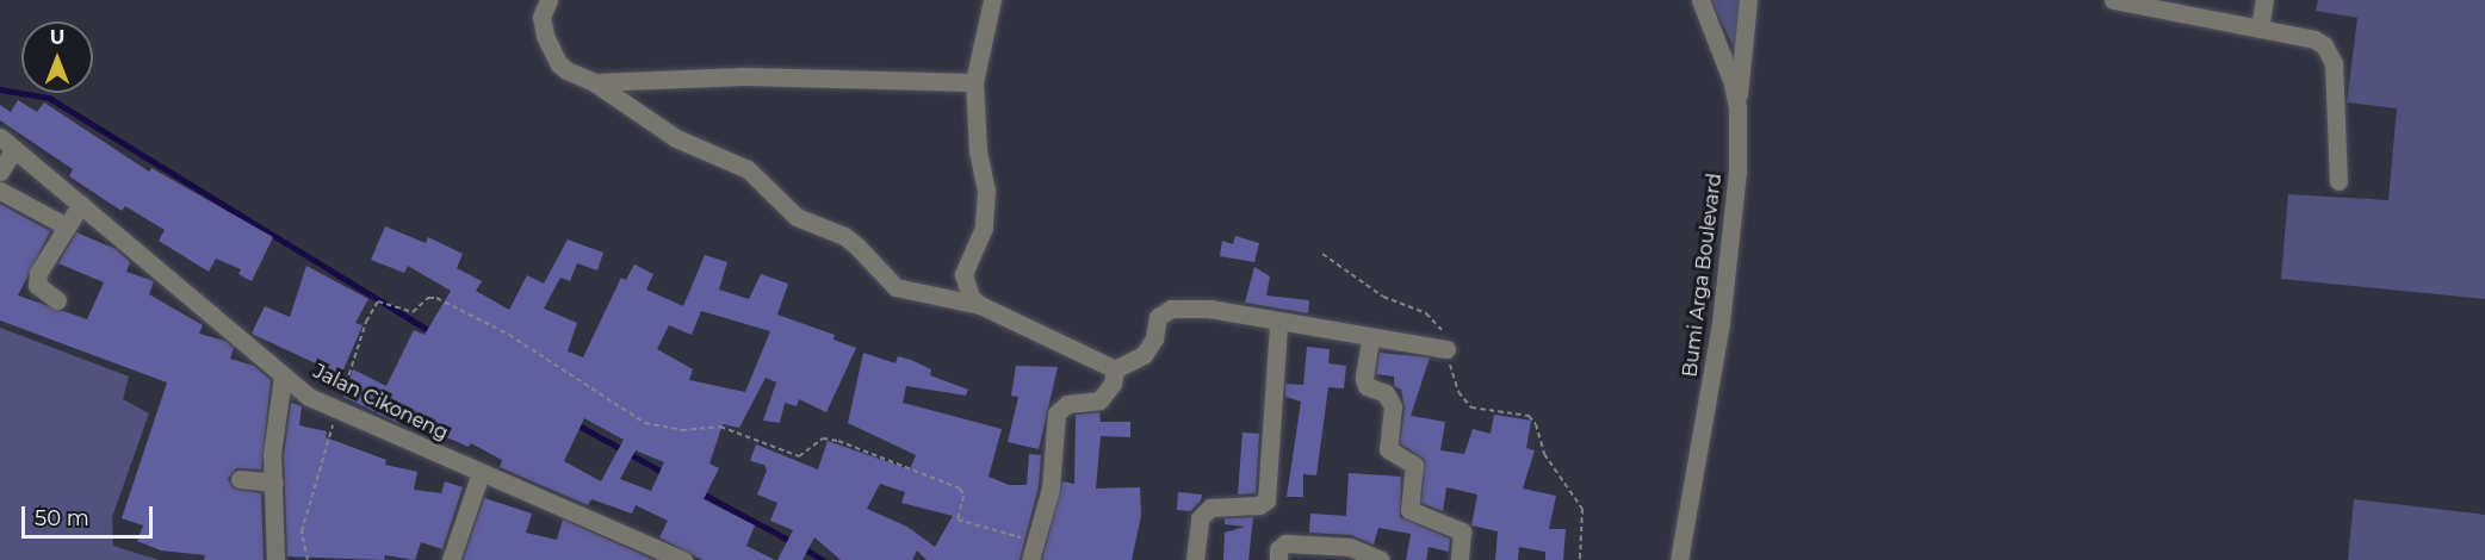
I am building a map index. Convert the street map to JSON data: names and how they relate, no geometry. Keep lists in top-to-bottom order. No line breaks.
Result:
{"streets":{"street":["Bumi Arga Boulevard","Jalan Cikoneng"]},"scale_bar":"50 m","north":"top"}
